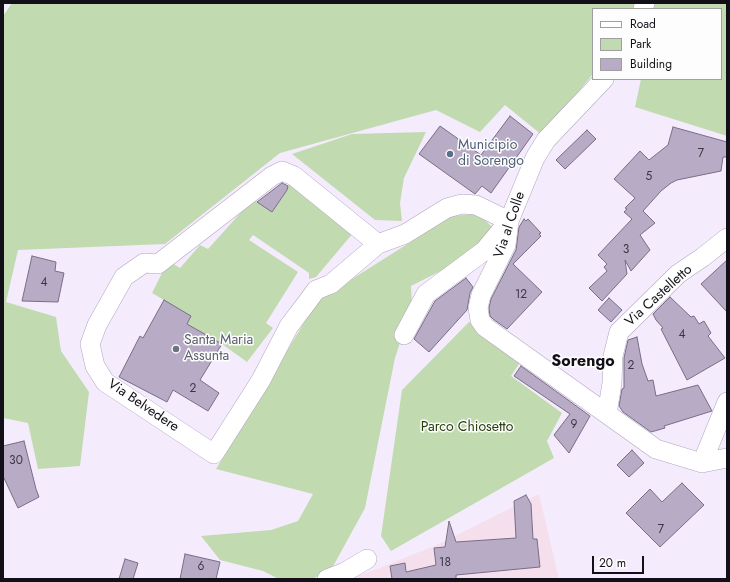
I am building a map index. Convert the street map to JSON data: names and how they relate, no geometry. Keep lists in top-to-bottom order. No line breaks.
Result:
{"streets":{"street":["Via al Colle","Via Castelletto","Via Belvedere"]},"crossings":[["Via al Colle","Via Castelletto"],["Via al Colle","Via Belvedere"]],"districts":["Sorengo"],"parks":["Parco Chiosetto"],"places":["Municipio di Sorengo","Santa Maria Assunta"],"house_numbers":["7","5","3","4","12","4","2","2","9","30","7","18","6"],"legend":["Road","Park","Building"],"scale_bar":"20 m"}
